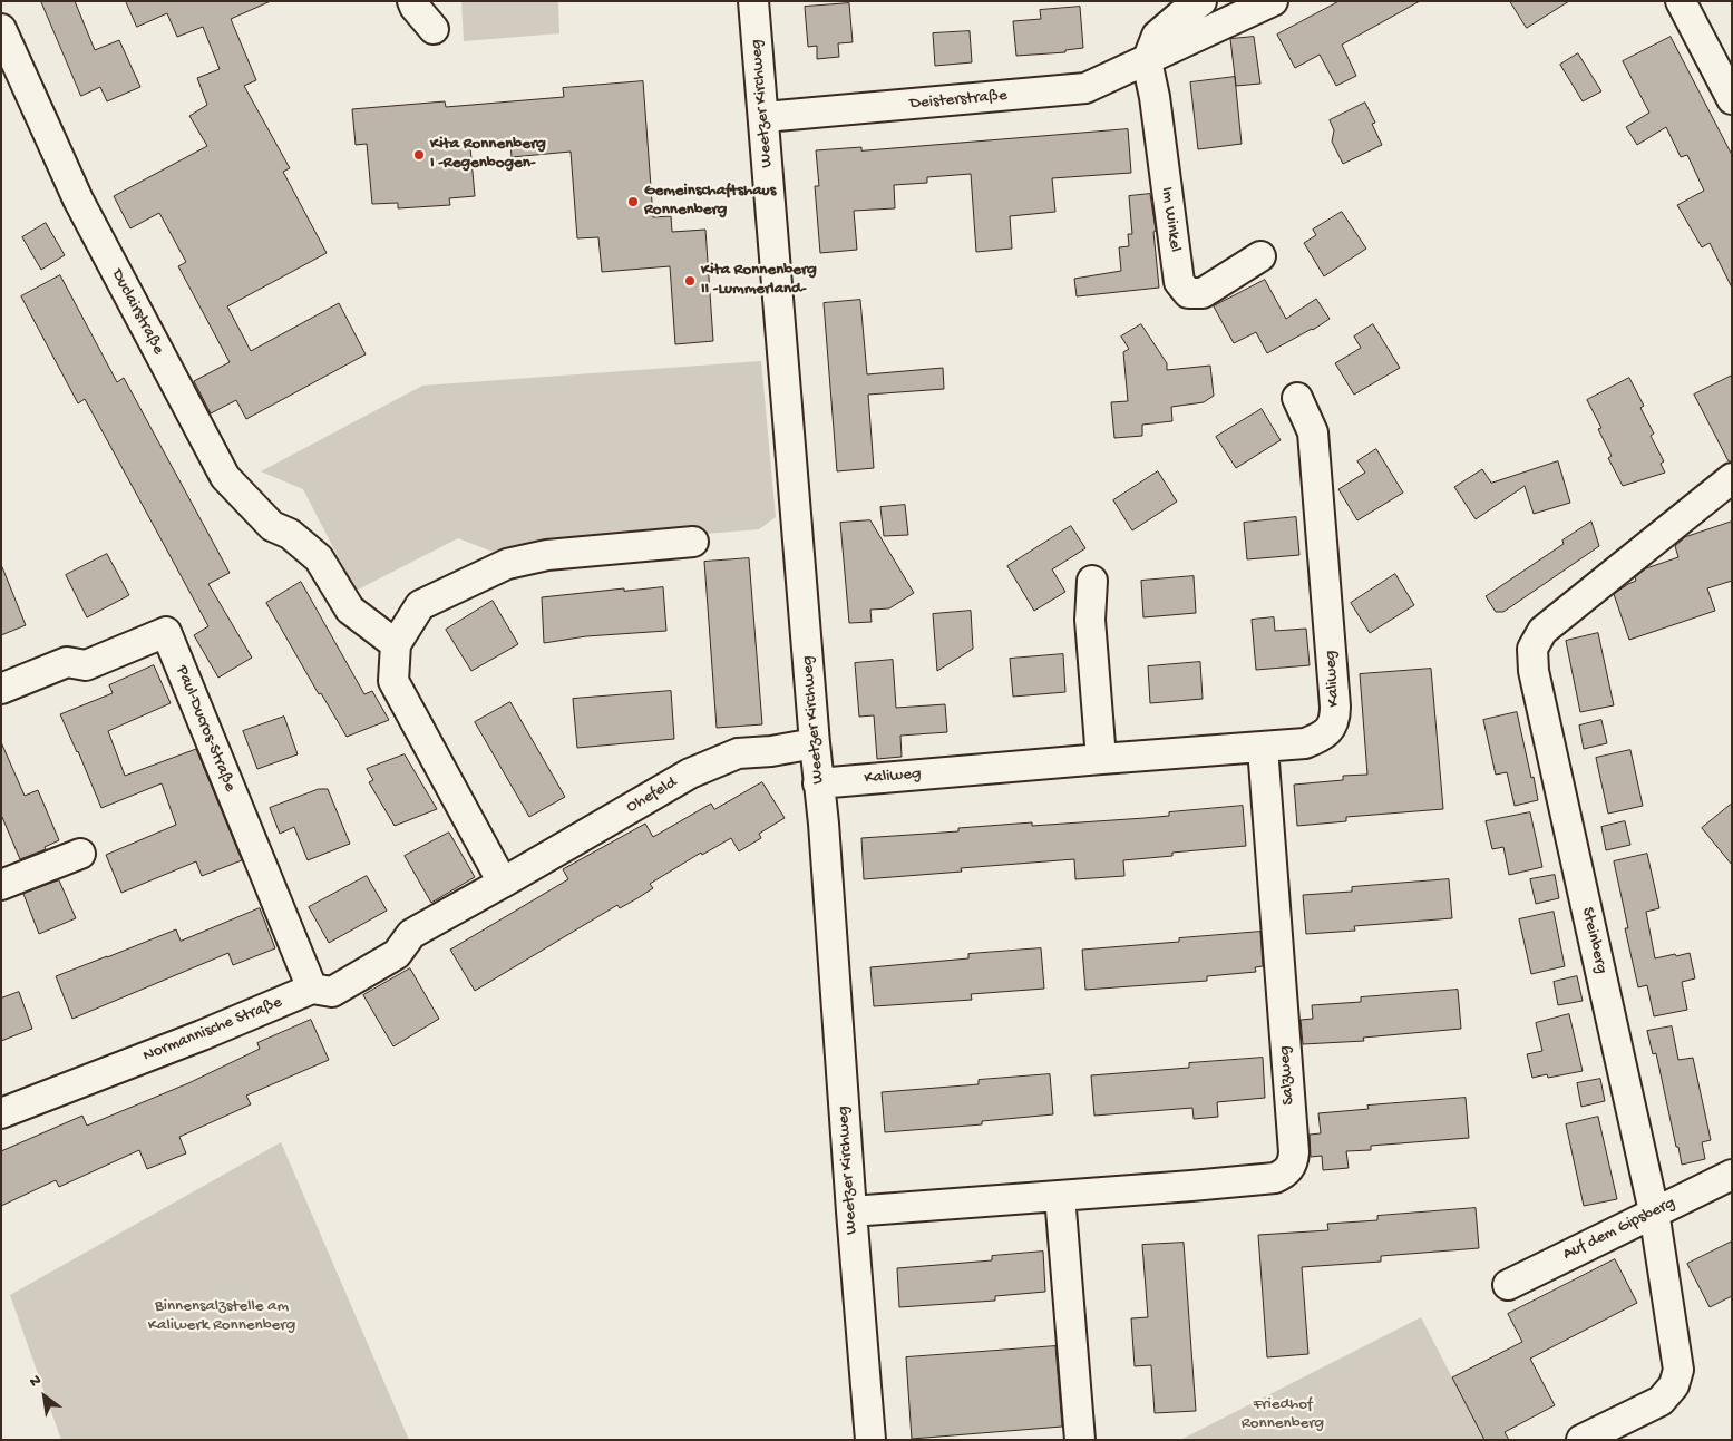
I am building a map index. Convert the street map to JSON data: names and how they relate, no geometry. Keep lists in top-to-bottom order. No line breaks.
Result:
{"streets":{"street":["Deisterstraße","Weetzer Kirchweg","Im Winkel","Duclairstraße","Kaliweg","Paul-Ducros-Straße","Ohefeld","Steinberg","Normannische Straße","Salzweg","Auf dem Gipsberg"]},"crossings":[["Deisterstraße","Weetzer Kirchweg"],["Deisterstraße","Im Winkel"],["Weetzer Kirchweg","Kaliweg"],["Weetzer Kirchweg","Ohefeld"],["Weetzer Kirchweg","Salzweg"],["Kaliweg","Salzweg"],["Paul-Ducros-Straße","Normannische Straße"],["Ohefeld","Normannische Straße"],["Steinberg","Auf dem Gipsberg"]],"parks":["Binnensalzstelle am Kaliwerk Ronnenberg","Friedhof Ronnenberg"],"places":["Kita Ronnenberg I -Regenbogen-","Gemeinschaftshaus Ronnenberg","Kita Ronnenberg II -Lummerland-"],"north":"top left"}
